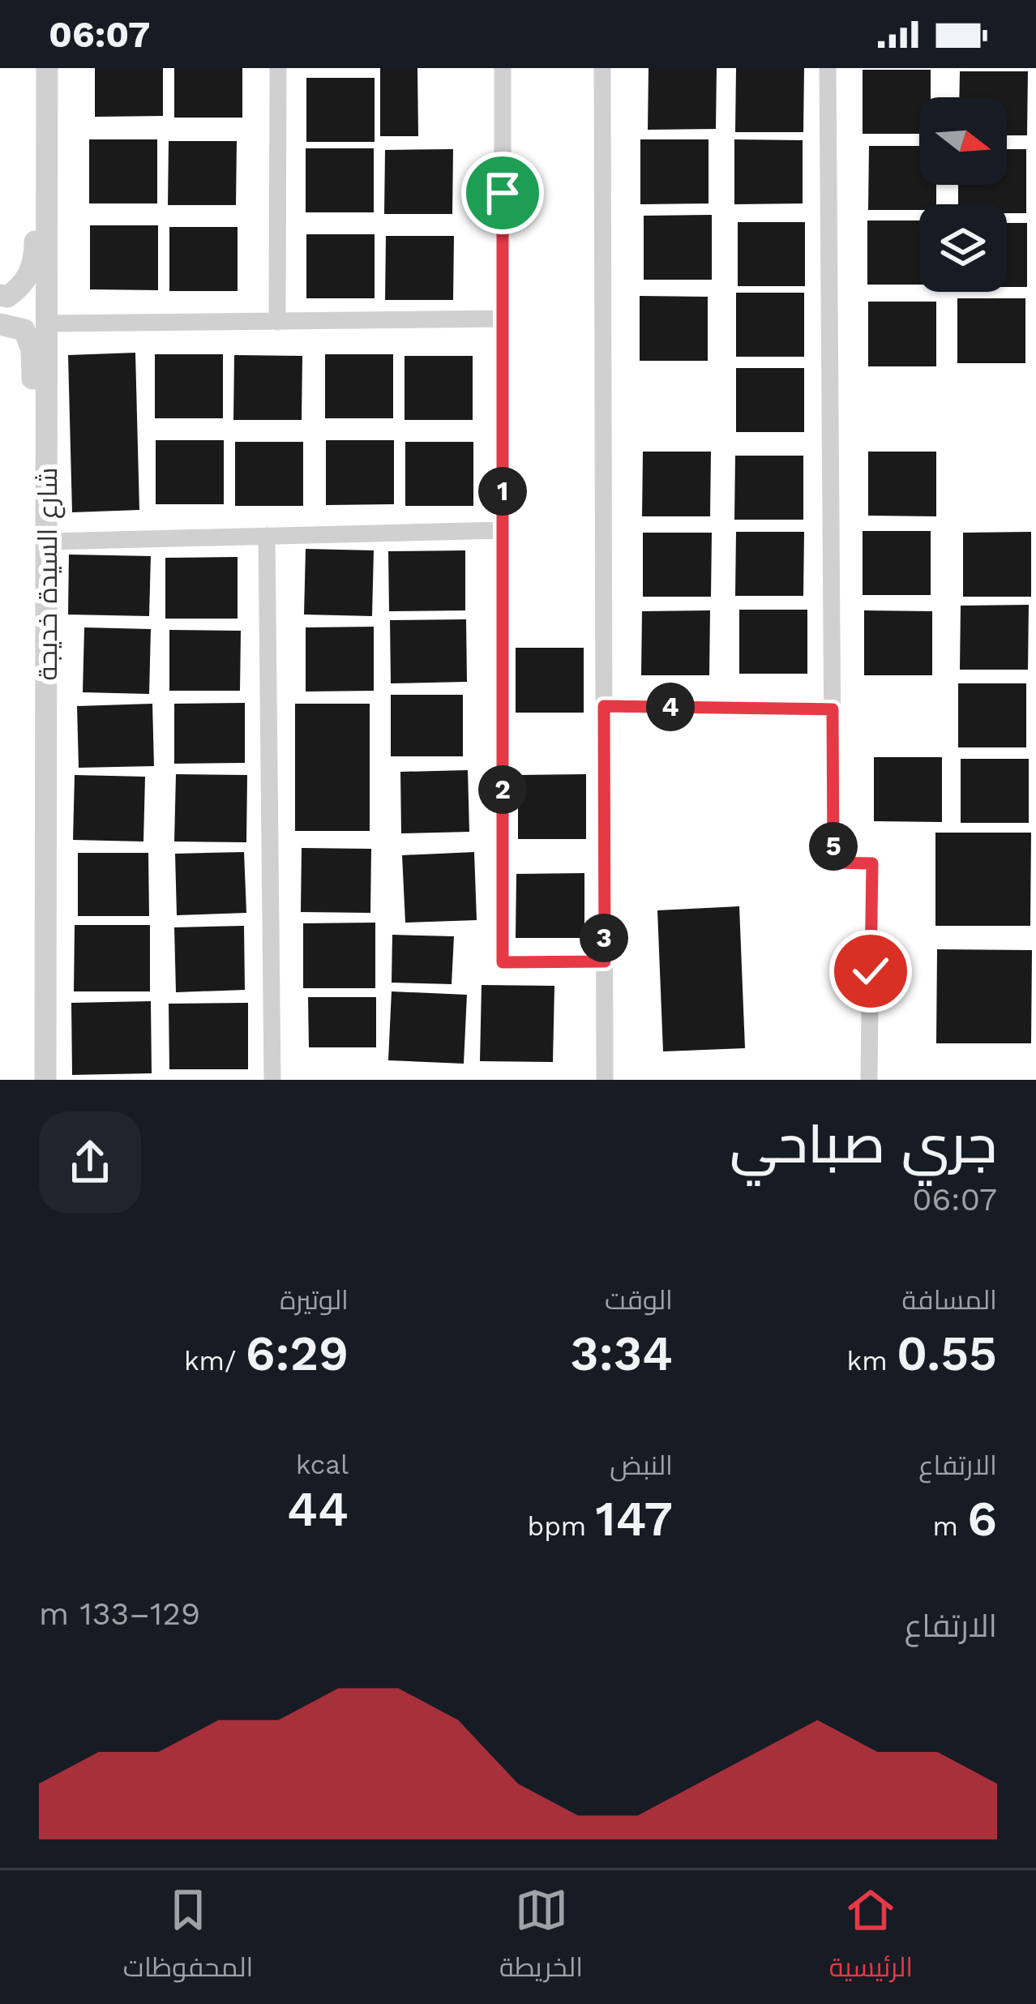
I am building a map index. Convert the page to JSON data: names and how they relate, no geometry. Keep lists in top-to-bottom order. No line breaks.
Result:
{"streets":{"street":["شارع السيدة خديجة"]},"north":"right","page":{"status":"06:07","pins":["1","4","2","5","3"],"heading":["جري صباحي","06:07"],"stats":[["المسافة","0.55 km"],["الوقت","3:34"],["الوتيرة","6:29 /km"],["الارتفاع","6 m"],["النبض","147 bpm"],["kcal","44"]],"chart":["الارتفاع","129–133 m"],"tabs":["الرئيسية","الخريطة","المحفوظات"]}}
